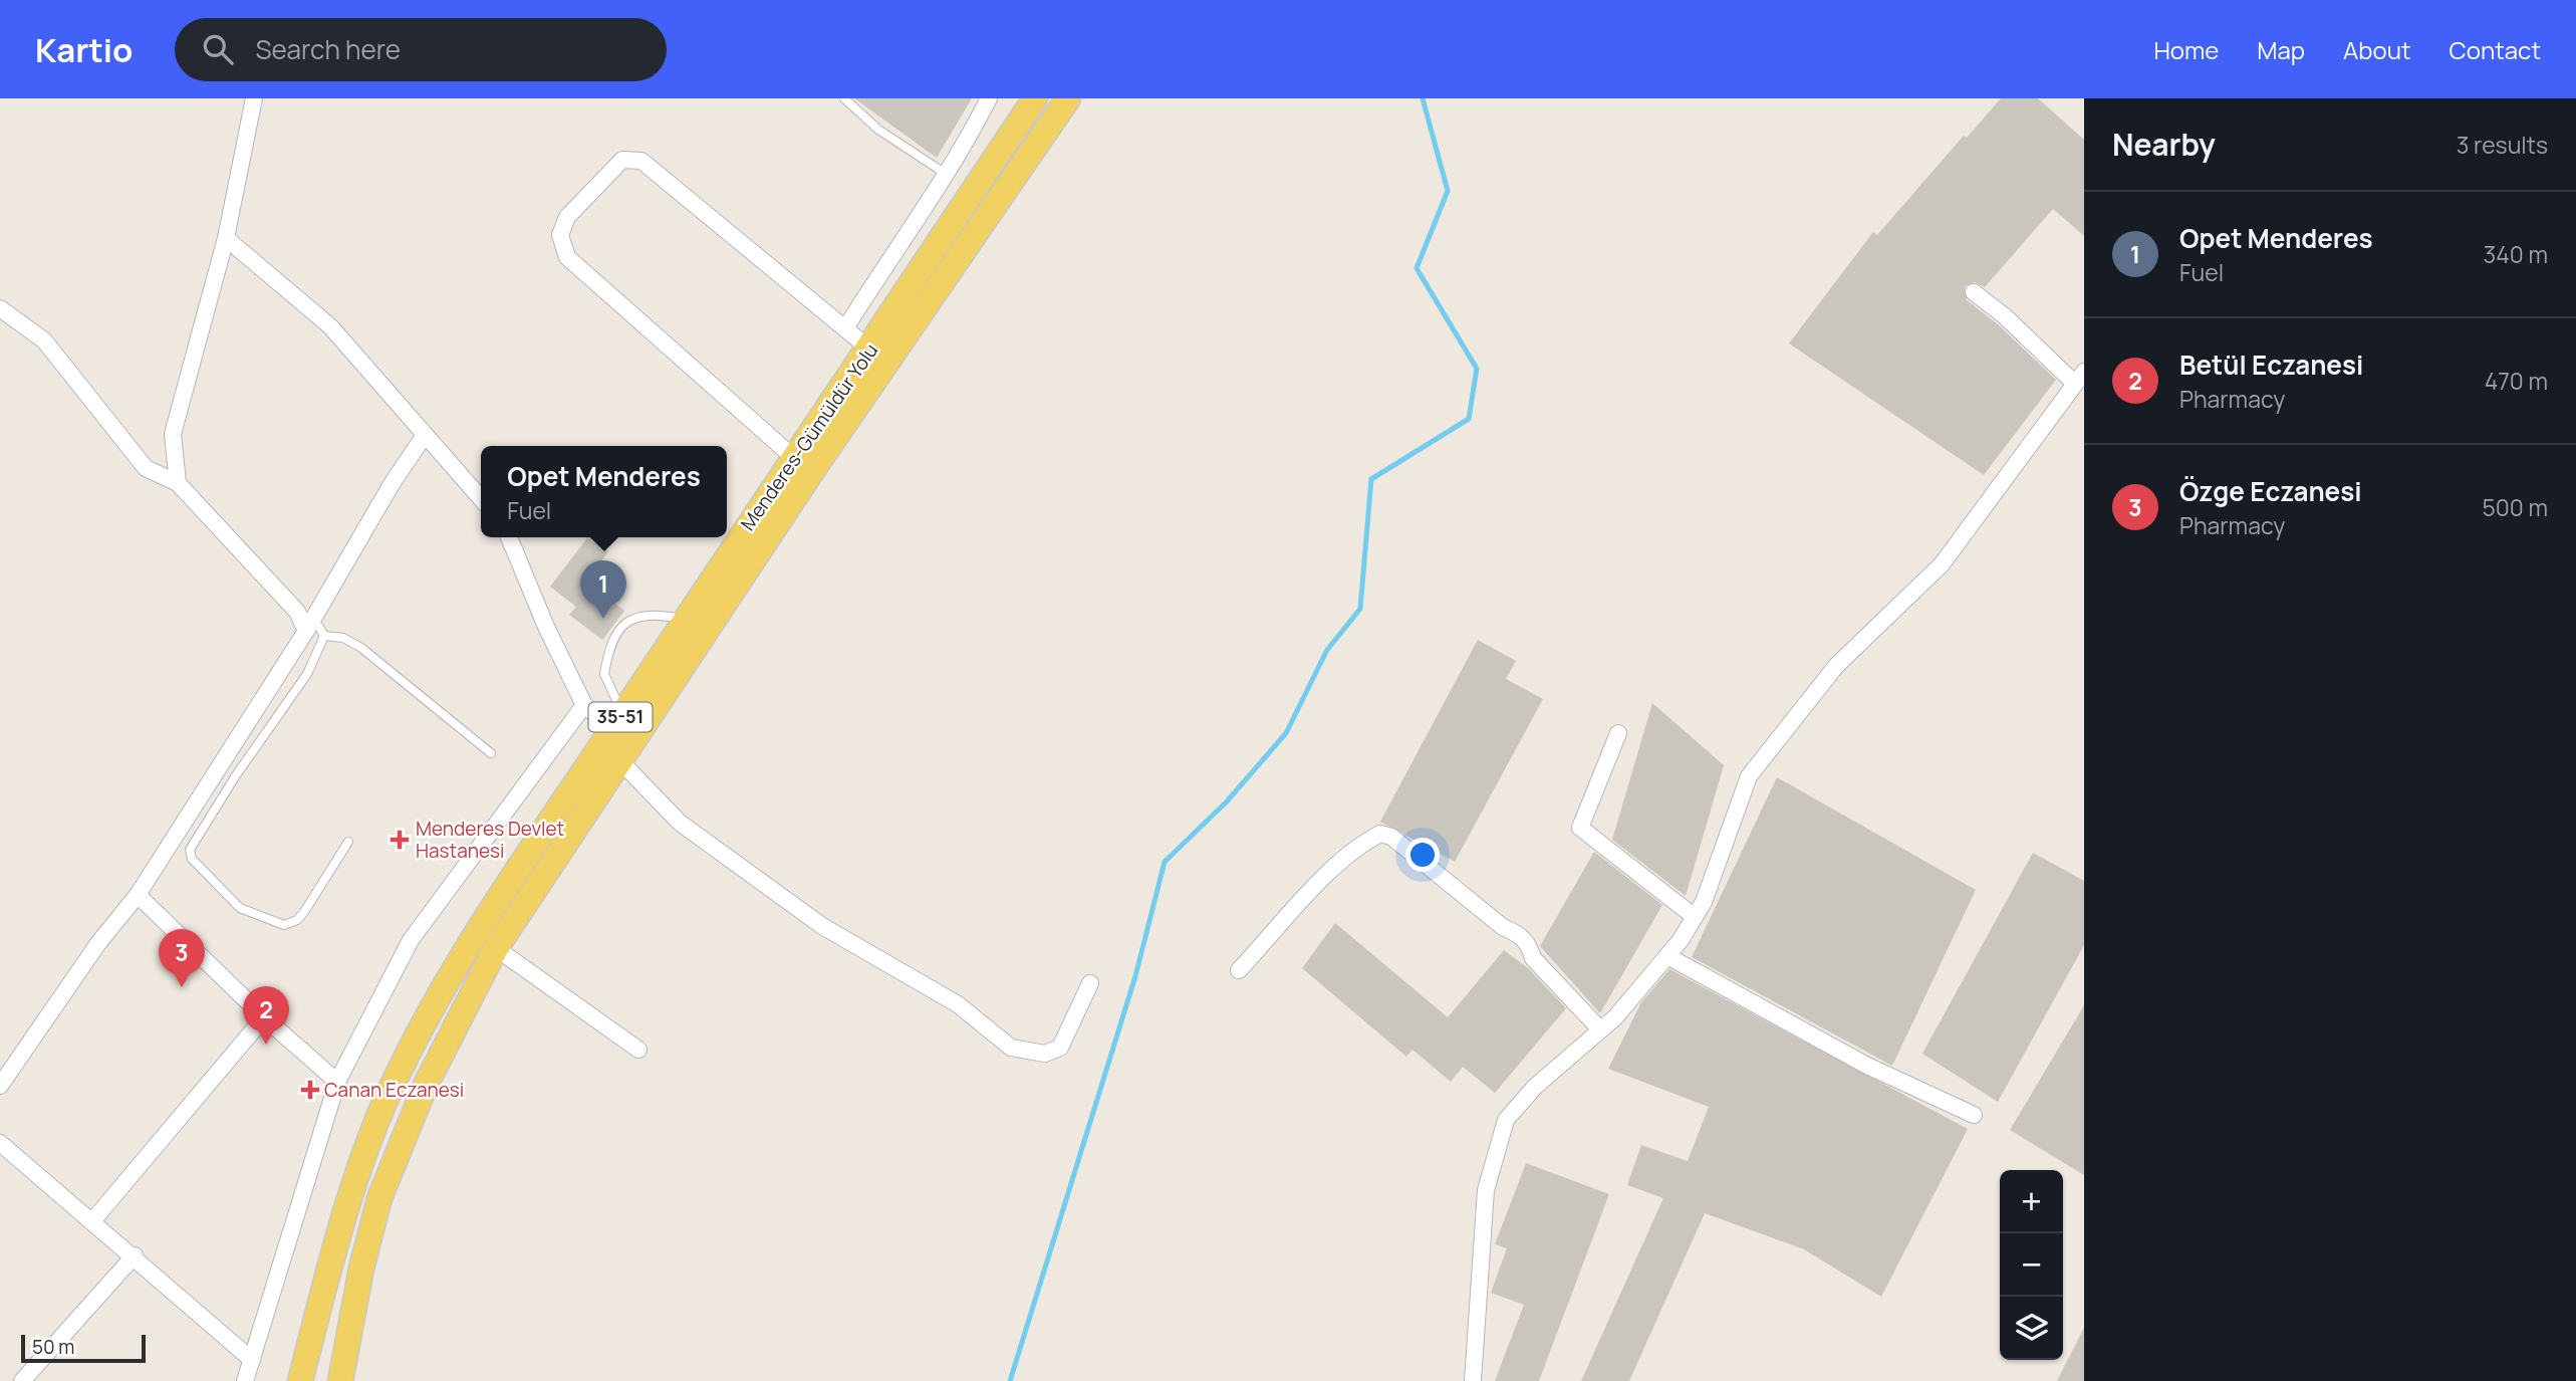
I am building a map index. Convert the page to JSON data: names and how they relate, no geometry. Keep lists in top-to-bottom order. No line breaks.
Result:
{"streets":{"main road":["Menderes-Gümüldür Yolu","35-51"]},"places":{"health":["Menderes Devlet Hastanesi","Canan Eczanesi"]},"scale_bar":"50 m","page":{"header":"Kartio","search":"Search here","nav":["Home","Map","About","Contact"],"heading":["Nearby","3 results"],"list":[{"mark":"1","name":"Opet Menderes","note":"Fuel","value":"340 m"},{"mark":"2","name":"Betül Eczanesi","note":"Pharmacy","value":"470 m"},{"mark":"3","name":"Özge Eczanesi","note":"Pharmacy","value":"500 m"}],"popup":["Opet Menderes","Fuel"],"pins":["1","3","2"],"map_buttons":["+","−"],"scale":"50 m"}}
